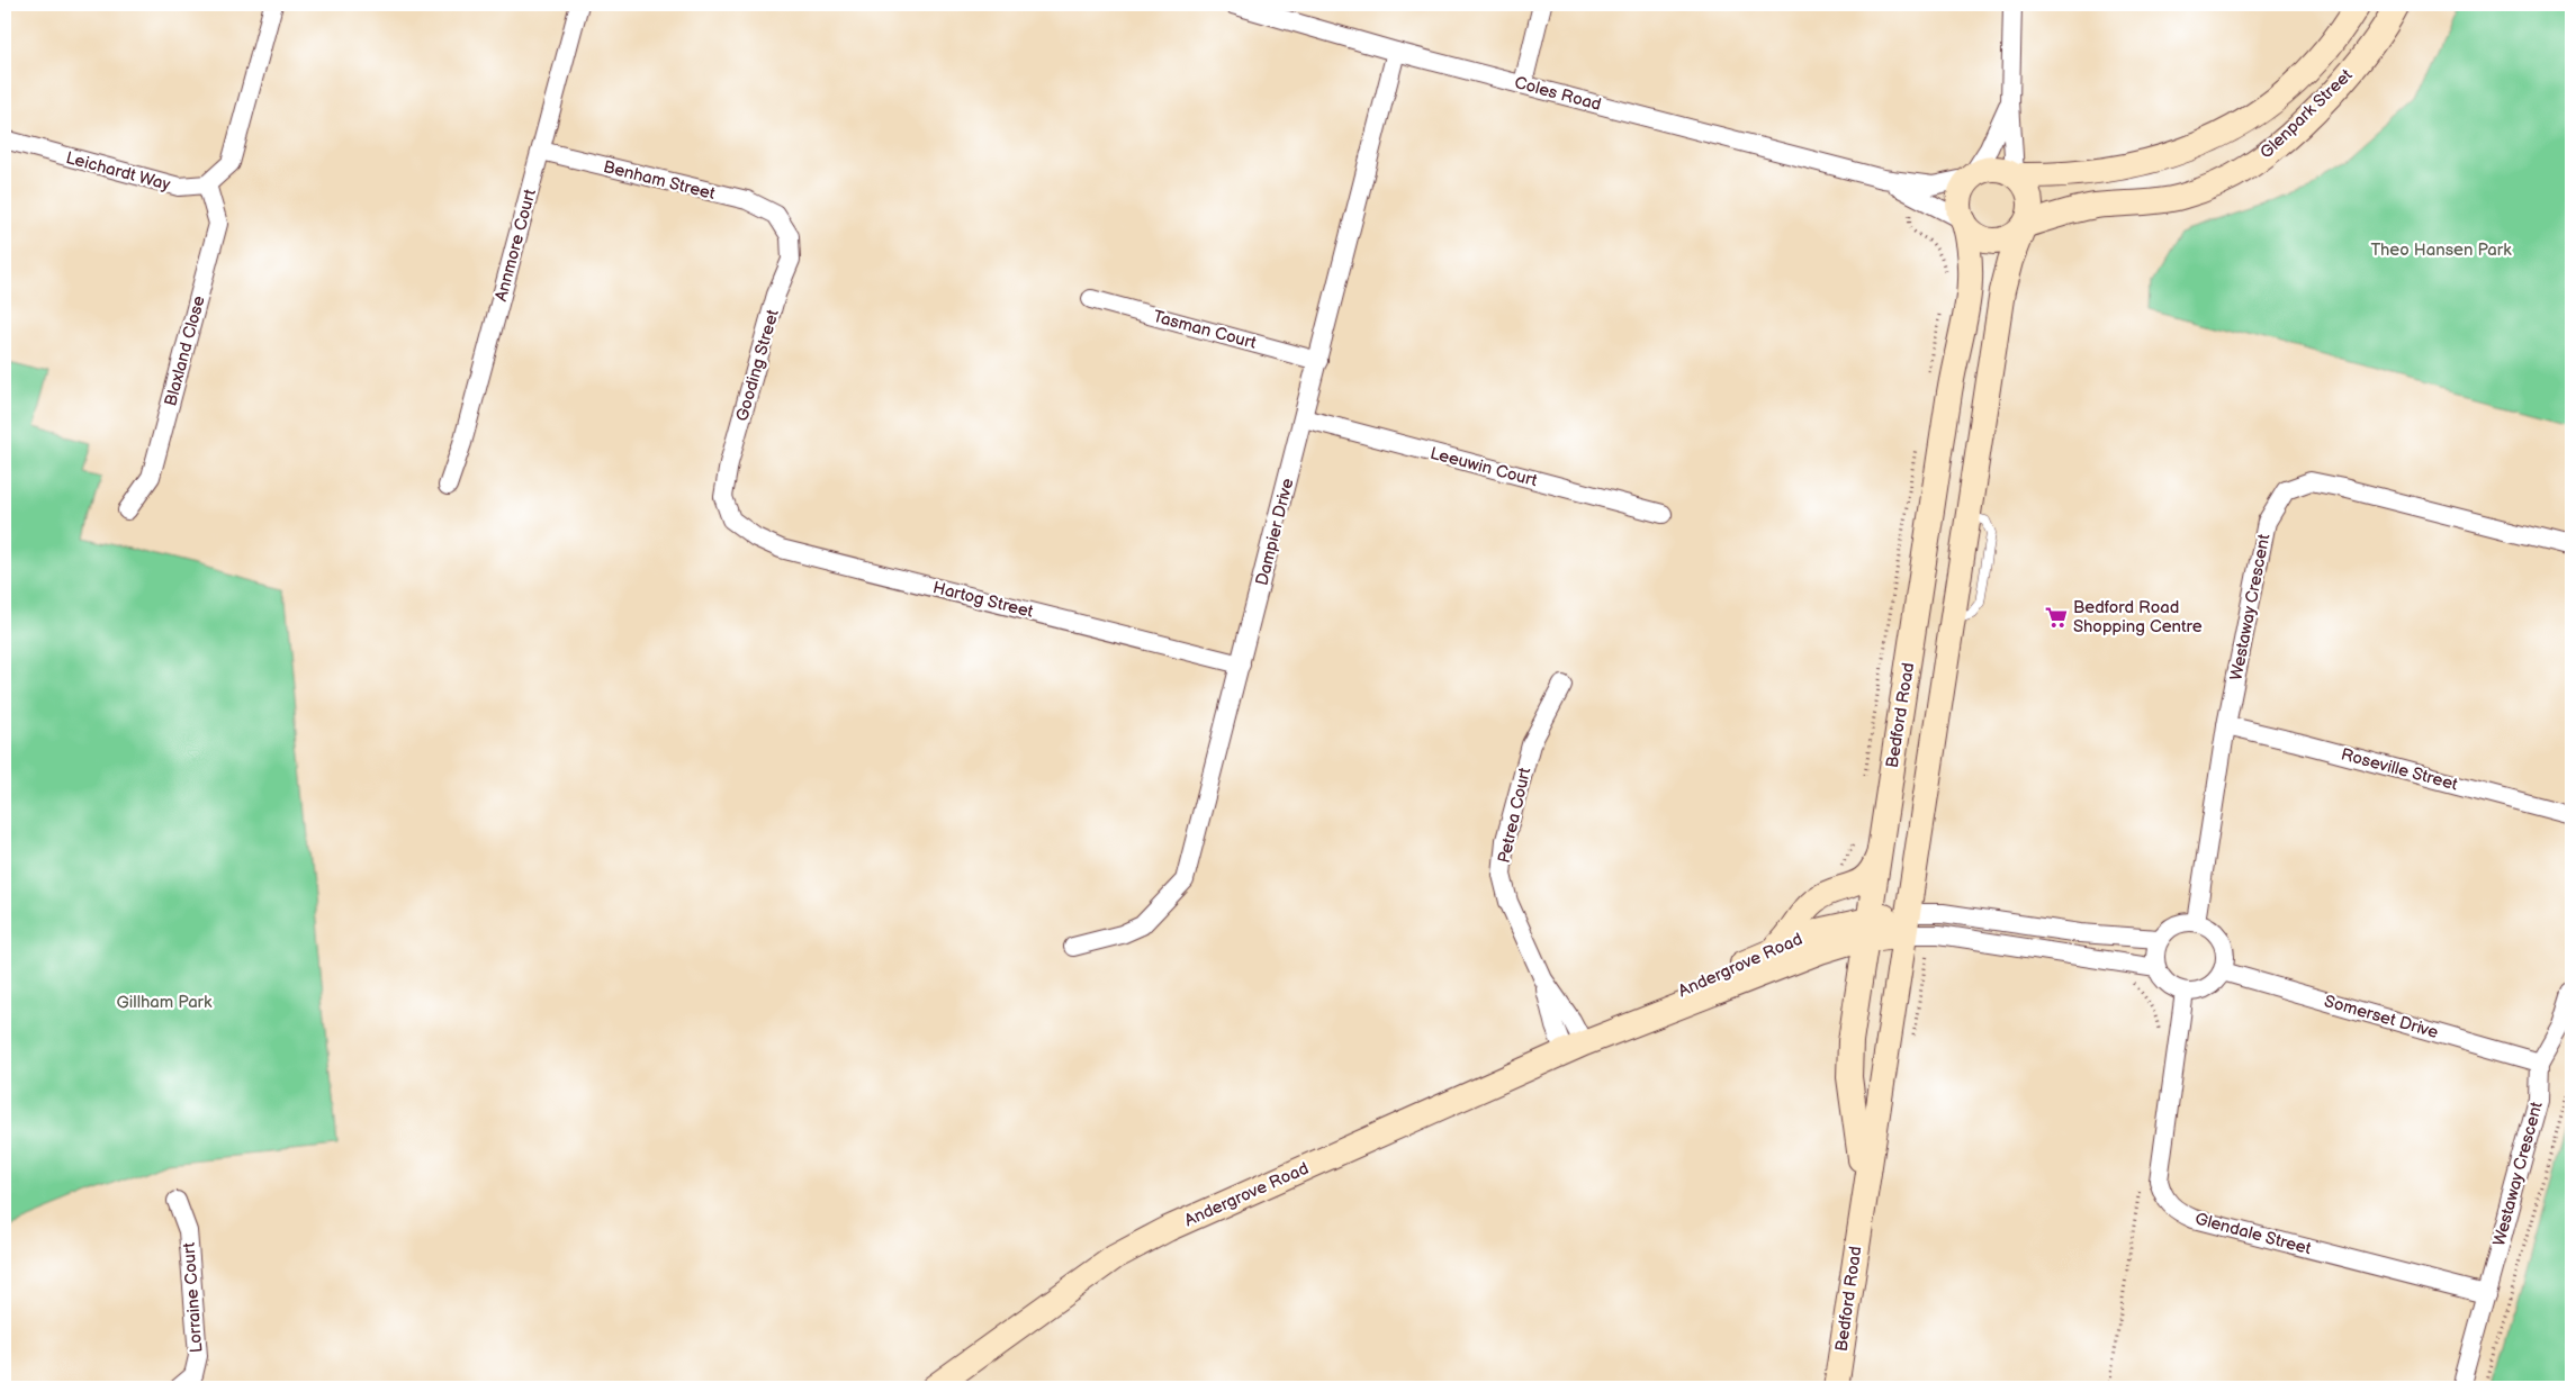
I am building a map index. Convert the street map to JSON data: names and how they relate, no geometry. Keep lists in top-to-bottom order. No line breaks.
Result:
{"streets":{"street":["Coles Road","Glenpark Street","Leichardt Way","Benham Street","Annmore Court","Tasman Court","Blaxland Close","Gooding Street","Leeuwin Court","Dampier Drive","Hartog Street","Westaway Crescent","Bedford Road","Roseville Street","Petrea Court","Andergrove Road","Somerset Drive","Glendale Street","Lorraine Court"]},"crossings":[["Coles Road","Glenpark Street"],["Coles Road","Dampier Drive"],["Coles Road","Bedford Road"],["Glenpark Street","Bedford Road"],["Leichardt Way","Blaxland Close"],["Benham Street","Annmore Court"],["Benham Street","Gooding Street"],["Tasman Court","Dampier Drive"],["Gooding Street","Hartog Street"],["Leeuwin Court","Dampier Drive"],["Dampier Drive","Hartog Street"],["Westaway Crescent","Roseville Street"],["Westaway Crescent","Somerset Drive"],["Westaway Crescent","Glendale Street"],["Bedford Road","Andergrove Road"],["Petrea Court","Andergrove Road"],["Somerset Drive","Glendale Street"]],"parks":["Theo Hansen Park","Gillham Park"],"places":{"supermarket":["Bedford Road Shopping Centre"]}}
